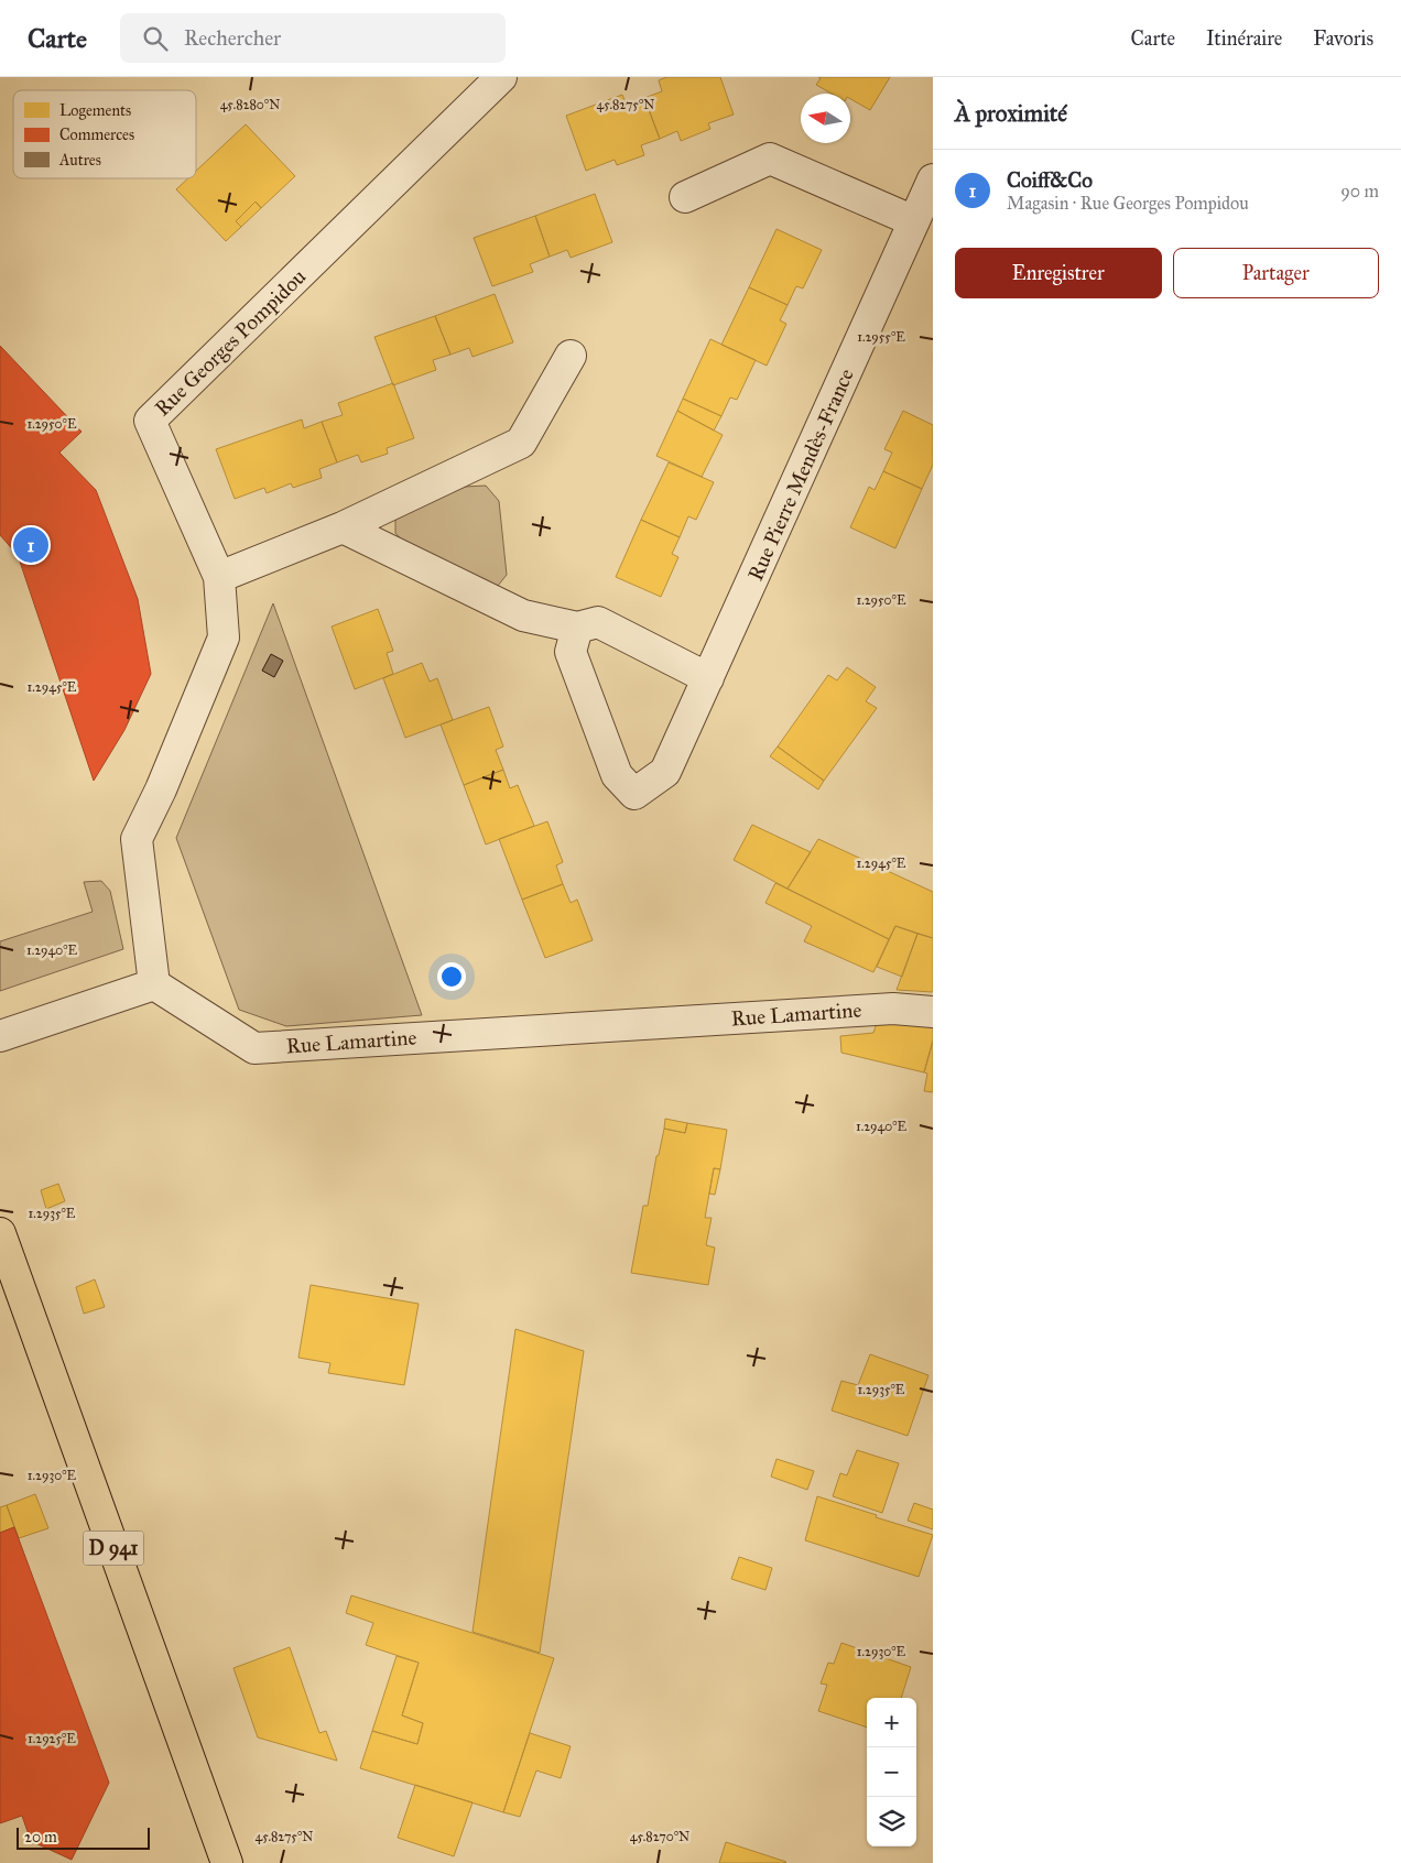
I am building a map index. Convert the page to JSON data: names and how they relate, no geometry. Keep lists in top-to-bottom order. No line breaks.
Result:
{"streets":{"main road":["D 941"],"street":["Rue Georges Pompidou","Rue Pierre Mendès-France","Rue Lamartine"]},"crossings":[["Rue Georges Pompidou","Rue Lamartine"]],"legend":["Logements","Commerces","Autres"],"scale_bar":"20 m","north":"left","page":{"header":"Carte","search":"Rechercher","nav":["Carte","Itinéraire","Favoris"],"heading":"À proximité","list":[{"mark":"1","name":"Coiff&Co","note":"Magasin · Rue Georges Pompidou","value":"90 m"}],"buttons":["Enregistrer","Partager"],"pins":"1","map_buttons":["+","−"],"scale":"20 m"},"coordinates":["45.8280°N","45.8275°N","1.2955°E","1.2950°E","1.2945°E","1.2940°E","1.2935°E","1.2930°E","1.2925°E","45.8270°N"]}
